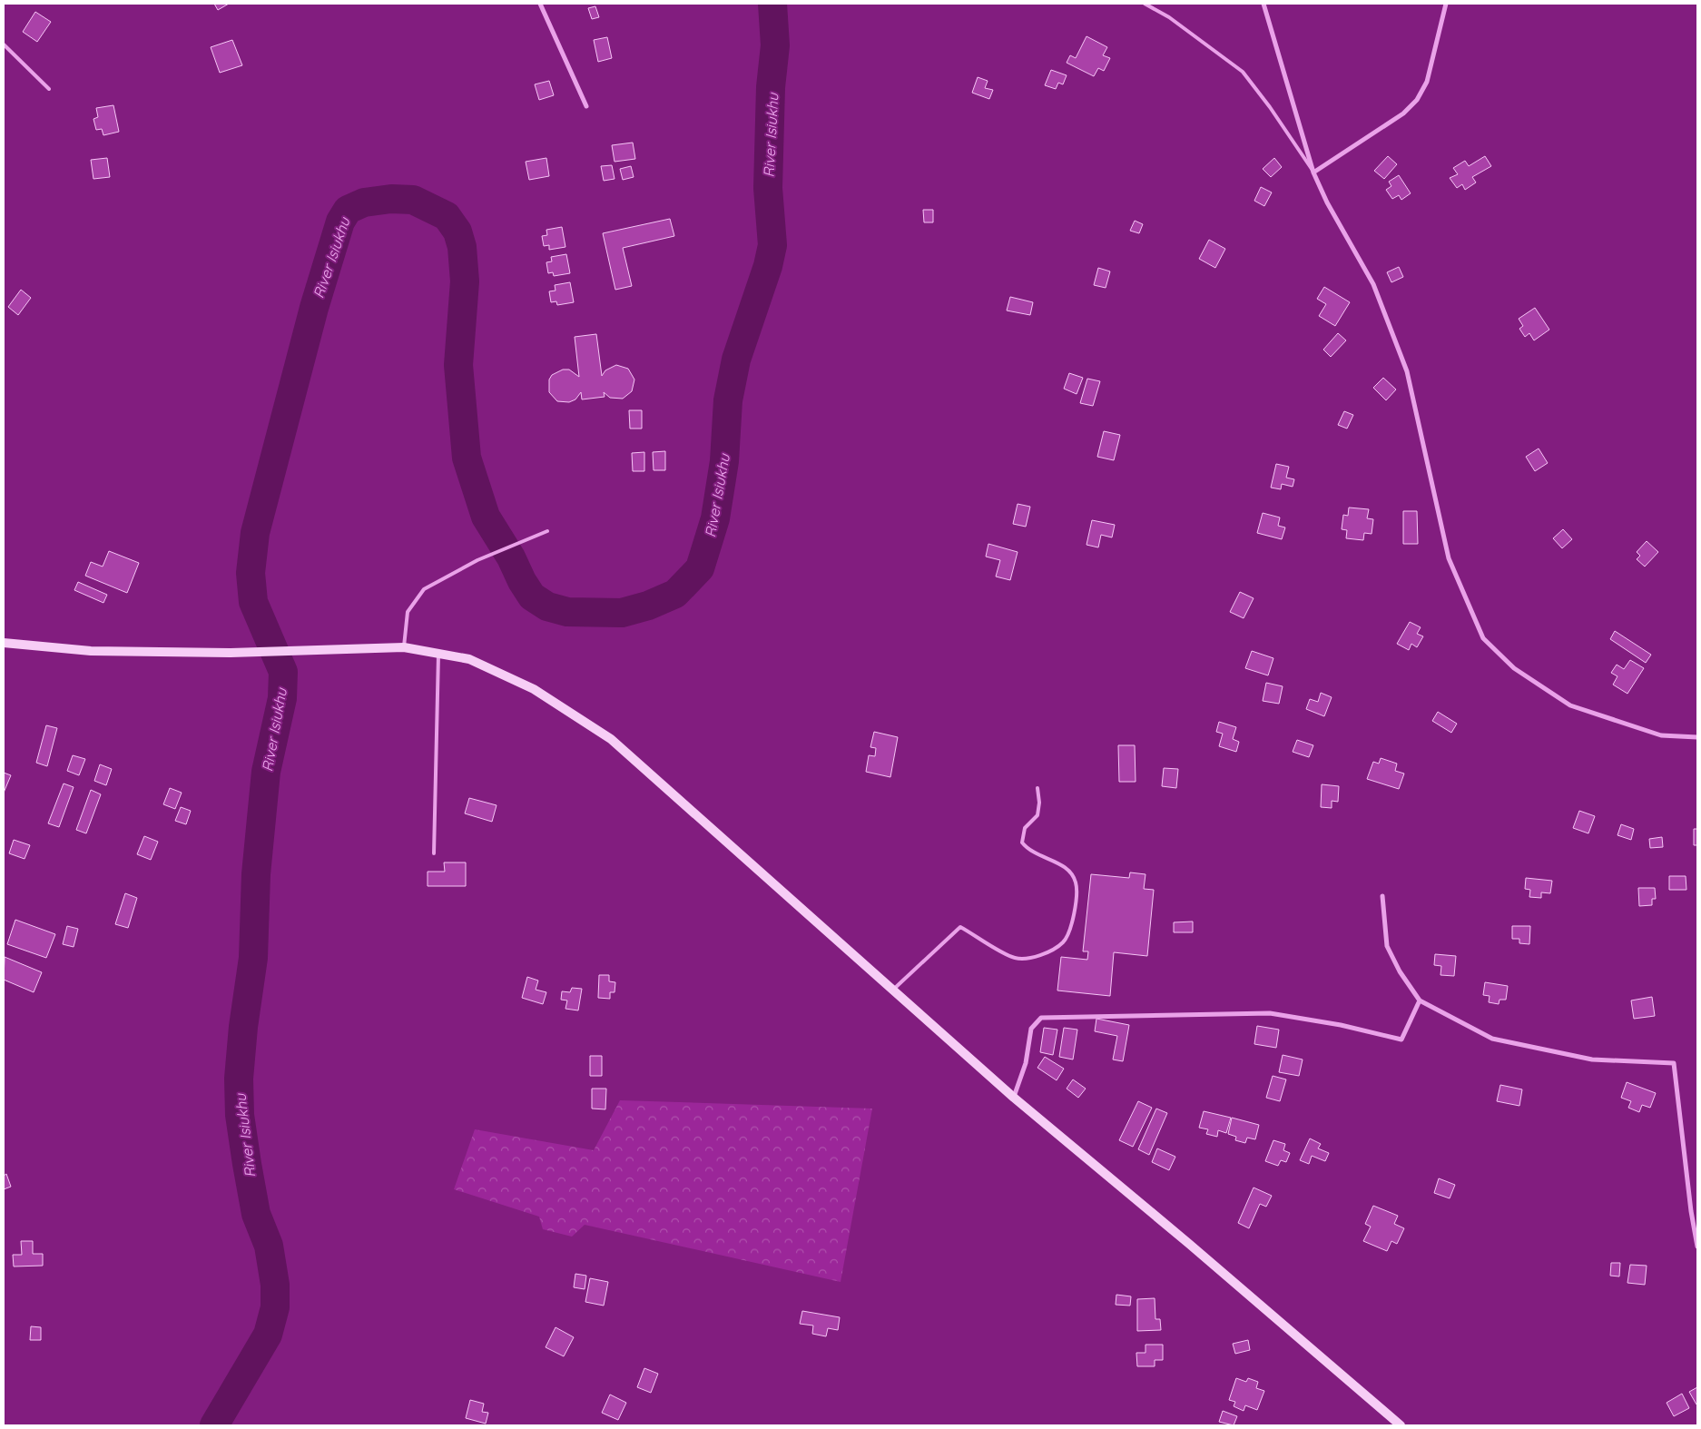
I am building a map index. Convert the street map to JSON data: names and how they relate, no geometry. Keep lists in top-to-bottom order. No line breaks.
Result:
{"water":["River Isiukhu"]}
